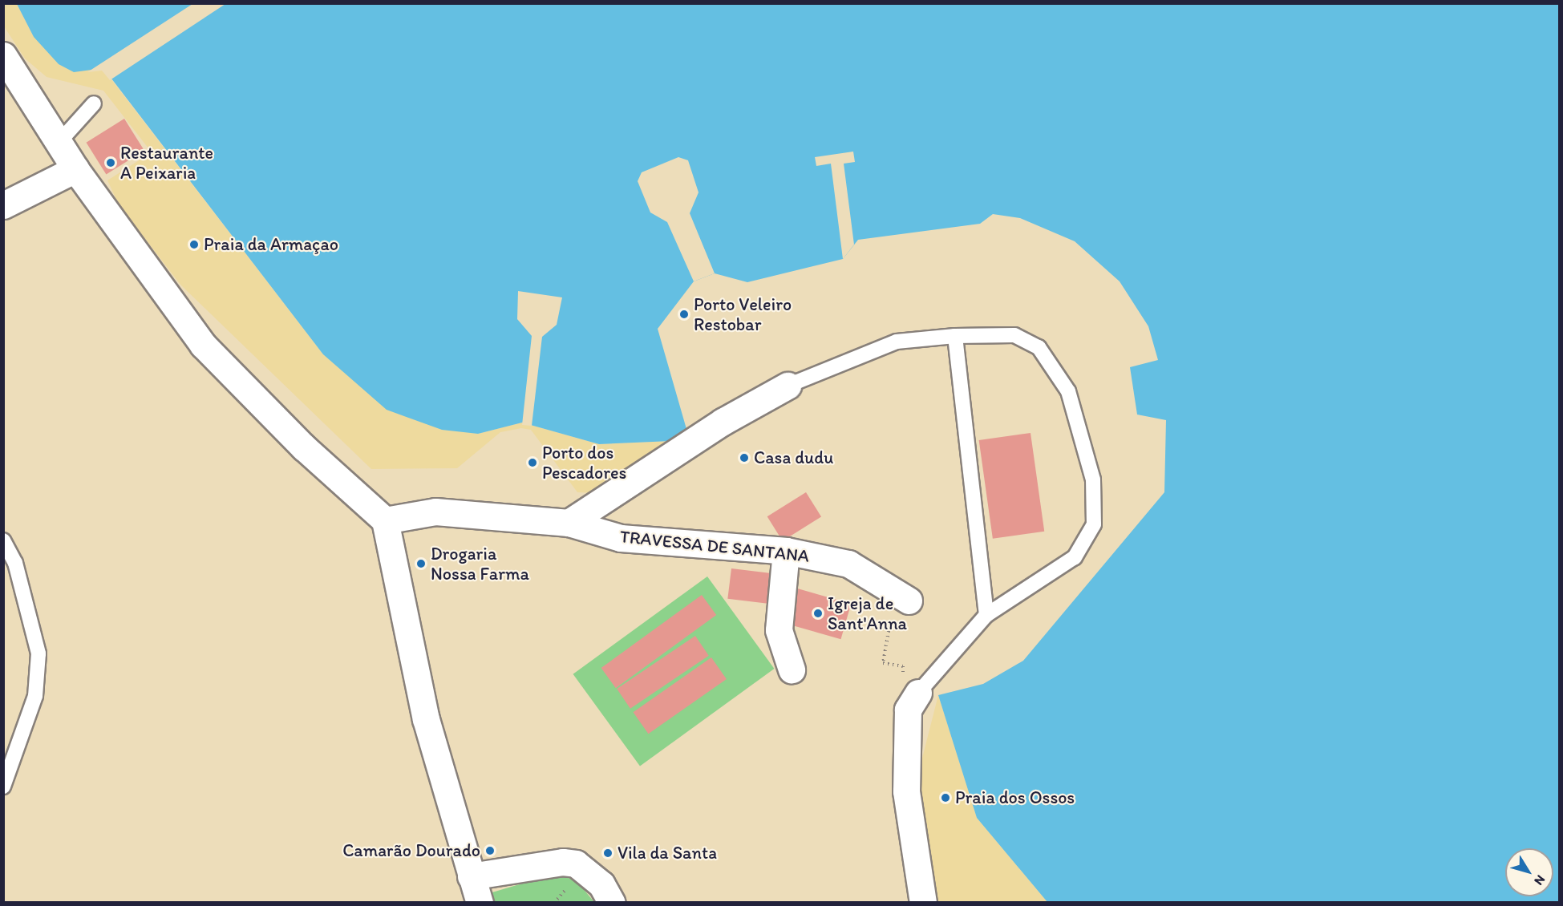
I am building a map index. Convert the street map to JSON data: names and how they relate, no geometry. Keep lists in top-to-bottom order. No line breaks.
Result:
{"streets":{"street":["TRAVESSA DE SANTANA"]},"places":["Restaurante A Peixaria","Praia da Armaçao","Porto Veleiro Restobar","Casa dudu","Porto dos Pescadores","Drogaria Nossa Farma","Igreja de Sant'Anna","Praia dos Ossos","Camarão Dourado","Vila da Santa"],"north":"bottom right"}
